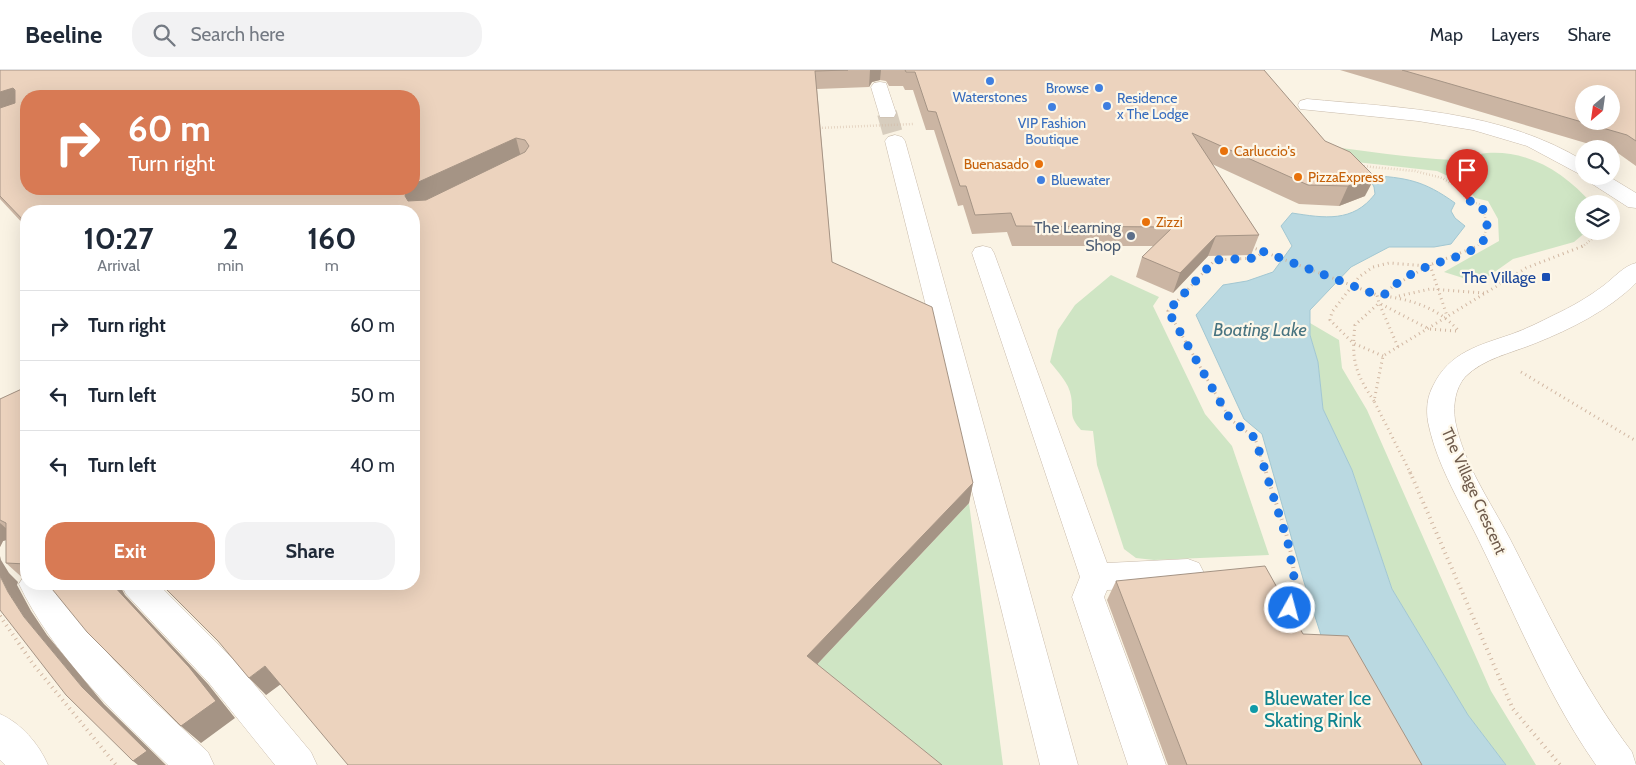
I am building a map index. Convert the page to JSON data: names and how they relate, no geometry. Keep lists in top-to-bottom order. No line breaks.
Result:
{"streets":{"street":["The Village Crescent"]},"water":["Boating Lake"],"places":{"other":["Waterstones","Browse","Residence x The Lodge","VIP Fashion Boutique","Carluccio's","Buenasado","PizzaExpress","Bluewater","Zizzi","The Learning Shop","Bluewater Ice Skating Rink"],"transit":["The Village"]},"north":"bottom left","page":{"header":"Beeline","search":"Search here","nav":["Map","Layers","Share"],"turn":["60 m","Turn right"],"eta":["10:27","Arrival","2","min","160","m"],"list":[{"name":"Turn right","value":"60 m"},{"name":"Turn left","value":"50 m"},{"name":"Turn left","value":"40 m"}],"buttons":["Exit","Share"]}}
